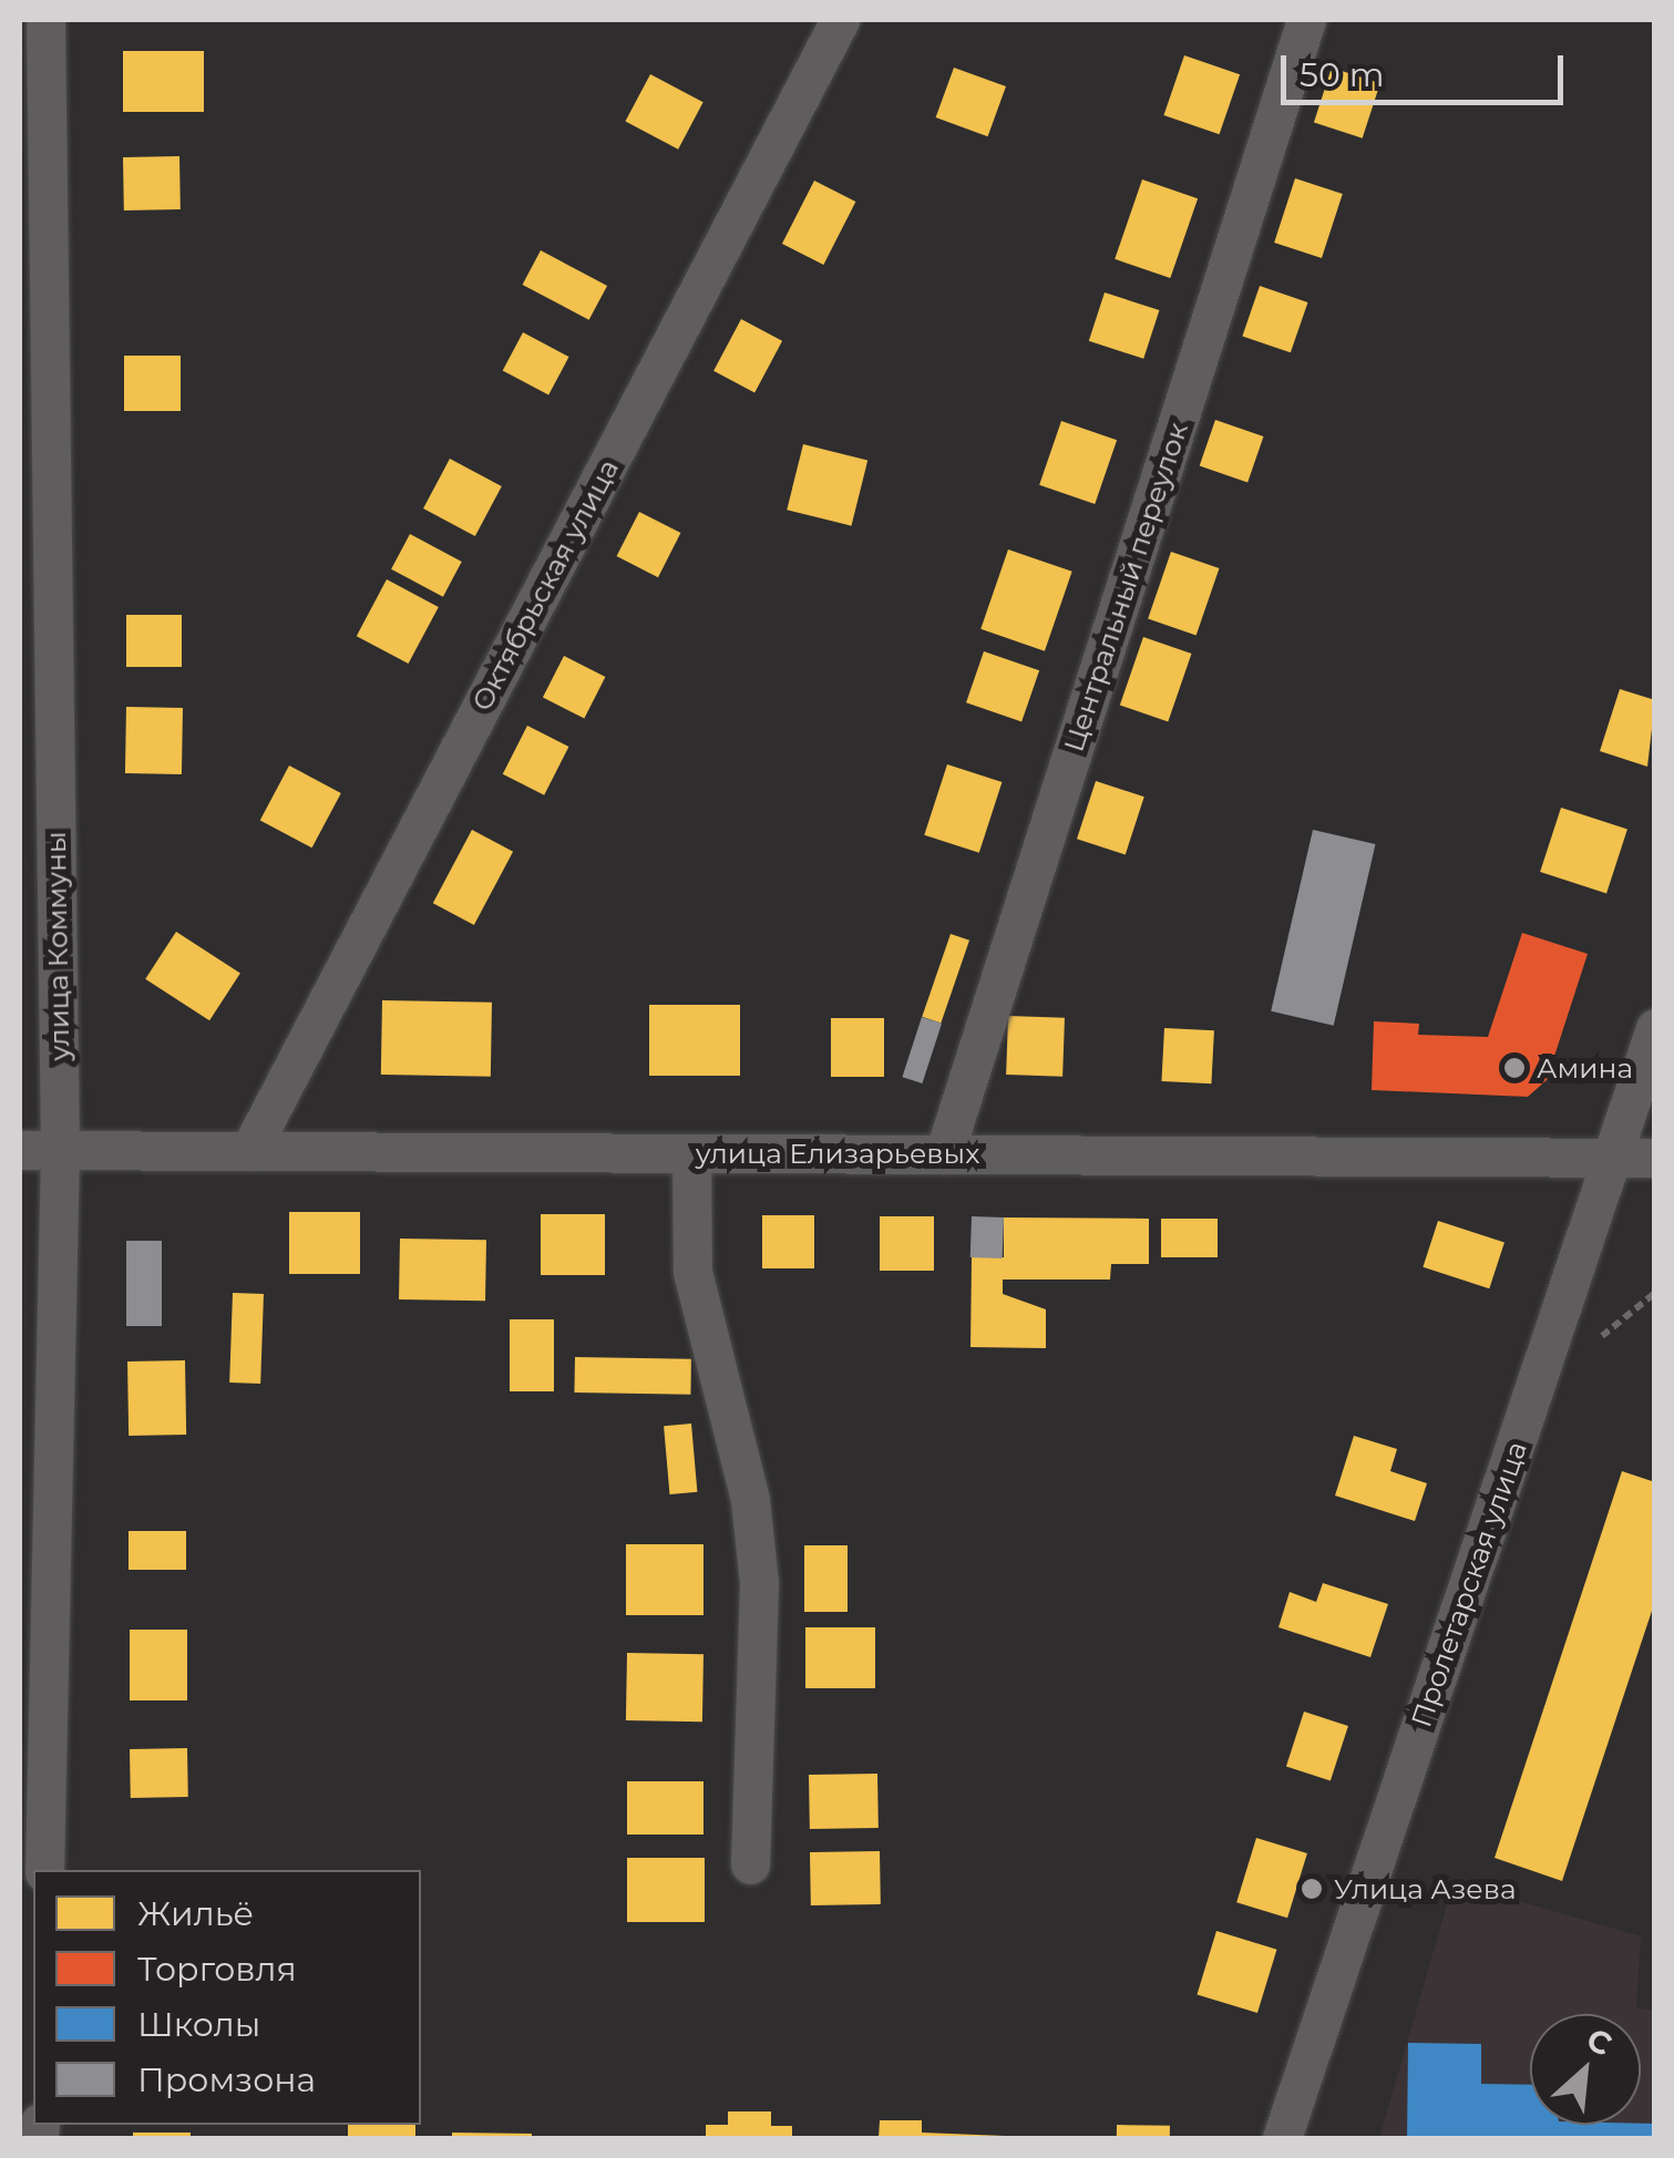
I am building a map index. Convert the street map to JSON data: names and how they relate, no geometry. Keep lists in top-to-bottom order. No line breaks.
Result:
{"streets":{"street":["Октябрьская улица","Центральный переулок","улица Коммуны","улица Елизарьевых","Пролетарская улица"]},"crossings":[["Октябрьская улица","улица Елизарьевых"],["Центральный переулок","улица Елизарьевых"],["улица Коммуны","улица Елизарьевых"],["улица Елизарьевых","Пролетарская улица"]],"places":["Амина","Улица Азева"],"legend":["Жильё","Торговля","Школы","Промзона"],"scale_bar":"50 m","north":"top right"}
